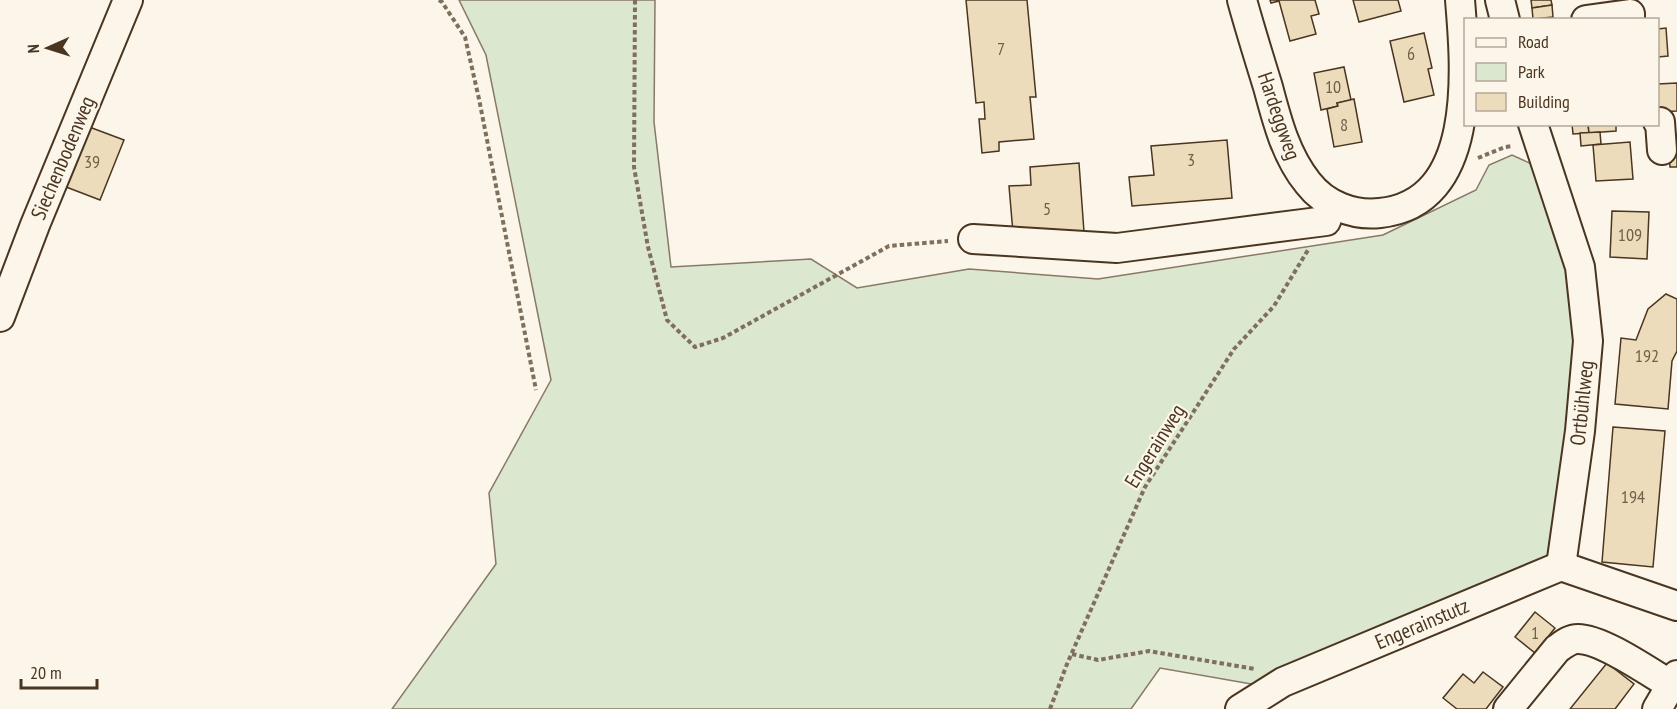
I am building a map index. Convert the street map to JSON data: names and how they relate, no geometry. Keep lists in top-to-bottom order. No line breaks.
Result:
{"streets":{"street":["Hardeggweg","Siechenbodenweg","Ortbühlweg","Engerainstutz"],"path":["Engerainweg"]},"crossings":[["Hardeggweg","Engerainweg"],["Ortbühlweg","Engerainstutz"]],"house_numbers":["7","6","10","8","3","39","5","109","192","194","1"],"legend":["Road","Park","Building"],"scale_bar":"20 m","north":"left"}
